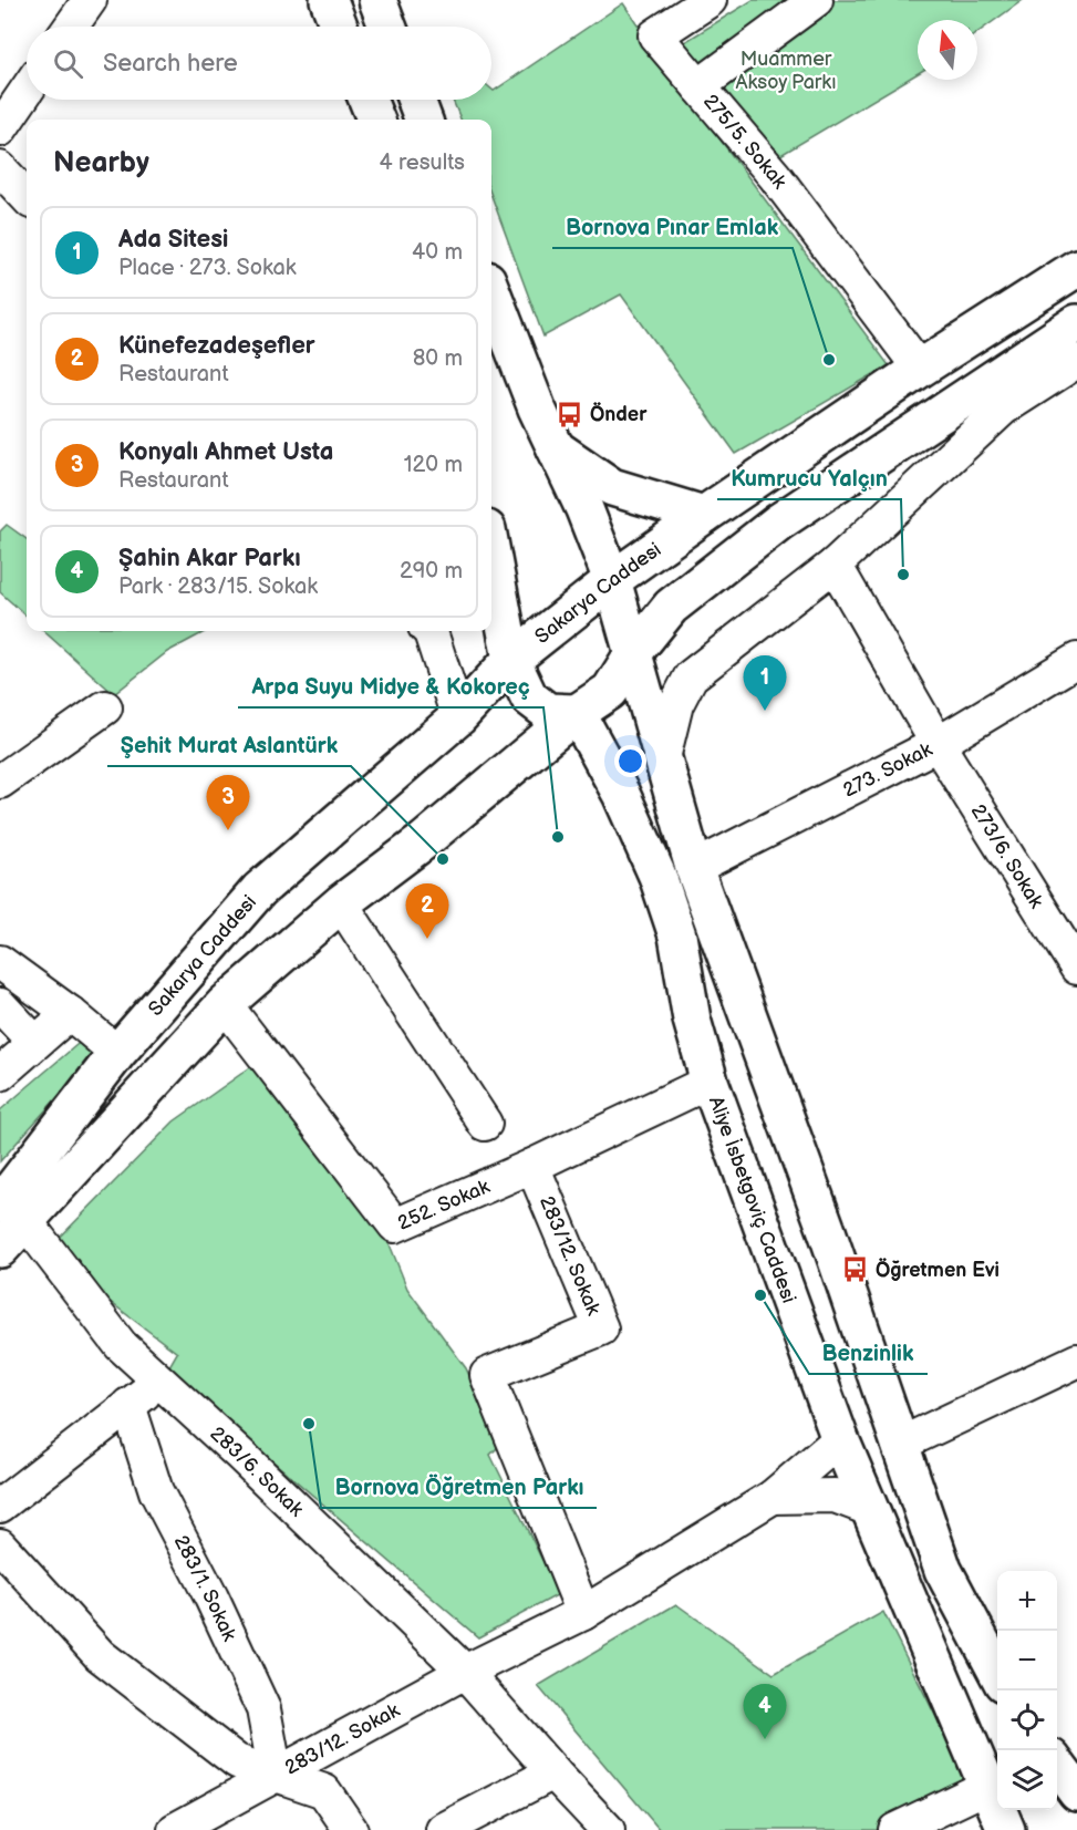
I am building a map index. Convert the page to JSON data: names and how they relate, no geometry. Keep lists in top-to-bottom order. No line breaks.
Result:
{"streets":{"main road":["Sakarya Caddesi","Aliye İsbetgoviç Caddesi"],"street":["275/5. Sokak","273. Sokak","273/6. Sokak","252. Sokak","283/12. Sokak","283/6. Sokak","283/1. Sokak"]},"crossings":[["275/5. Sokak","Sakarya Caddesi"],["Sakarya Caddesi","Aliye İsbetgoviç Caddesi"],["Sakarya Caddesi","252. Sokak"],["Sakarya Caddesi","283/6. Sokak"],["273. Sokak","273/6. Sokak"],["Aliye İsbetgoviç Caddesi","252. Sokak"],["Aliye İsbetgoviç Caddesi","283/12. Sokak"],["252. Sokak","283/12. Sokak"],["283/12. Sokak","283/6. Sokak"],["283/12. Sokak","283/1. Sokak"]],"parks":["Muammer Aksoy Parkı"],"places":{"other":["Bornova Pınar Emlak","Kumrucu Yalçın","Arpa Suyu Midye & Kokoreç","Şehit Murat Aslantürk","Benzinlik","Bornova Öğretmen Parkı"],"bus stop":["Önder","Öğretmen Evi"]},"north":"top","page":{"search":"Search here","heading":["Nearby","4 results"],"list":[{"mark":"1","name":"Ada Sitesi","note":"Place · 273. Sokak","value":"40 m"},{"mark":"2","name":"Künefezadeşefler","note":"Restaurant","value":"80 m"},{"mark":"3","name":"Konyalı Ahmet Usta","note":"Restaurant","value":"120 m"},{"mark":"4","name":"Şahin Akar Parkı","note":"Park · 283/15. Sokak","value":"290 m"}],"pins":["1","3","2","4"],"map_buttons":["+","−"]}}
